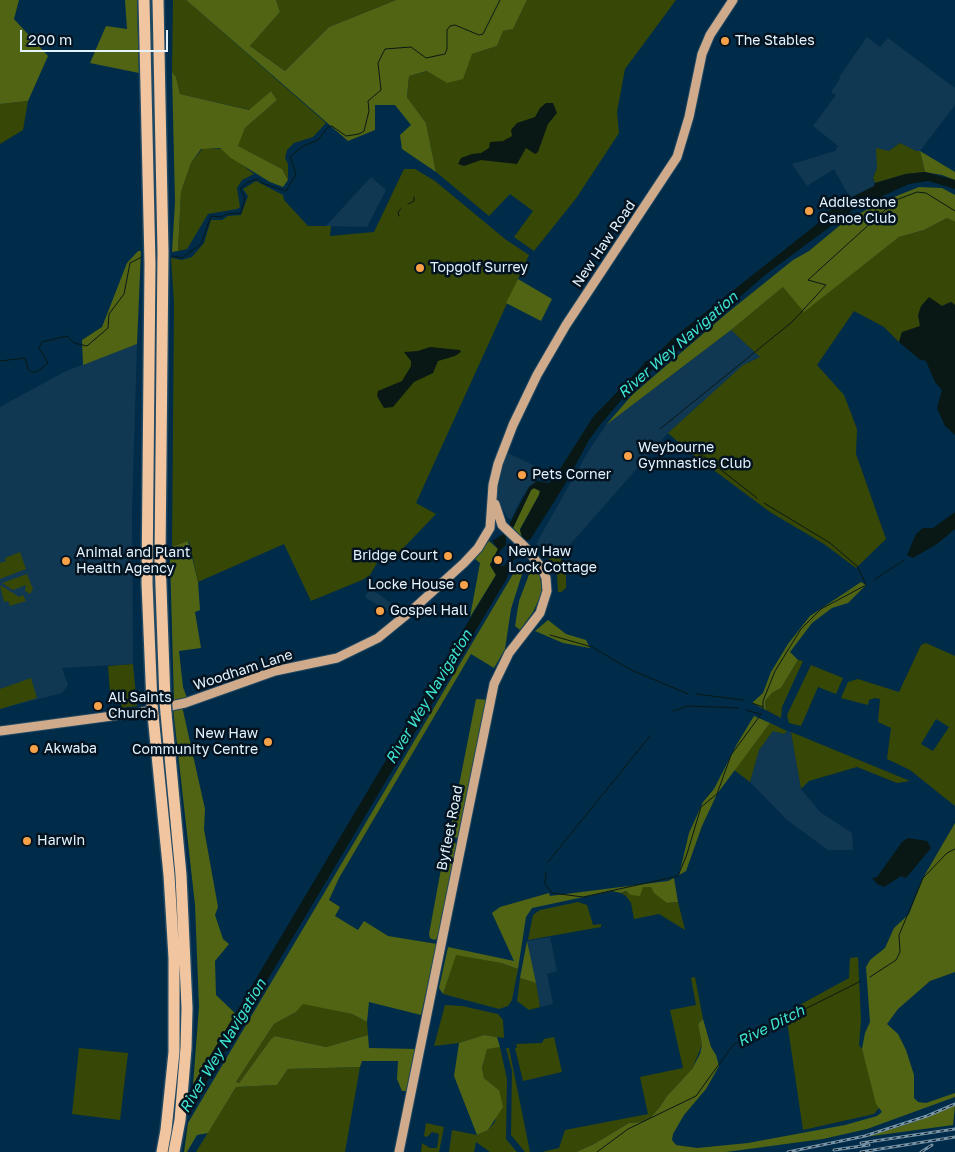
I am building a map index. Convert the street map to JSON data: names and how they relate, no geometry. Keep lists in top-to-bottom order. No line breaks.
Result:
{"streets":{"main road":["New Haw Road","Woodham Lane","Byfleet Road"]},"crossings":[["New Haw Road","Woodham Lane"],["New Haw Road","Byfleet Road"],["Woodham Lane","Byfleet Road"]],"water":["River Wey Navigation","Rive Ditch"],"places":["The Stables","Addlestone Canoe Club","Topgolf Surrey","Weybourne Gymnastics Club","Pets Corner","Bridge Court","New Haw Lock Cottage","Animal and Plant Health Agency","Locke House","Gospel Hall","All Saints Church","New Haw Community Centre","Akwaba","Harwin"],"scale_bar":"200 m"}
